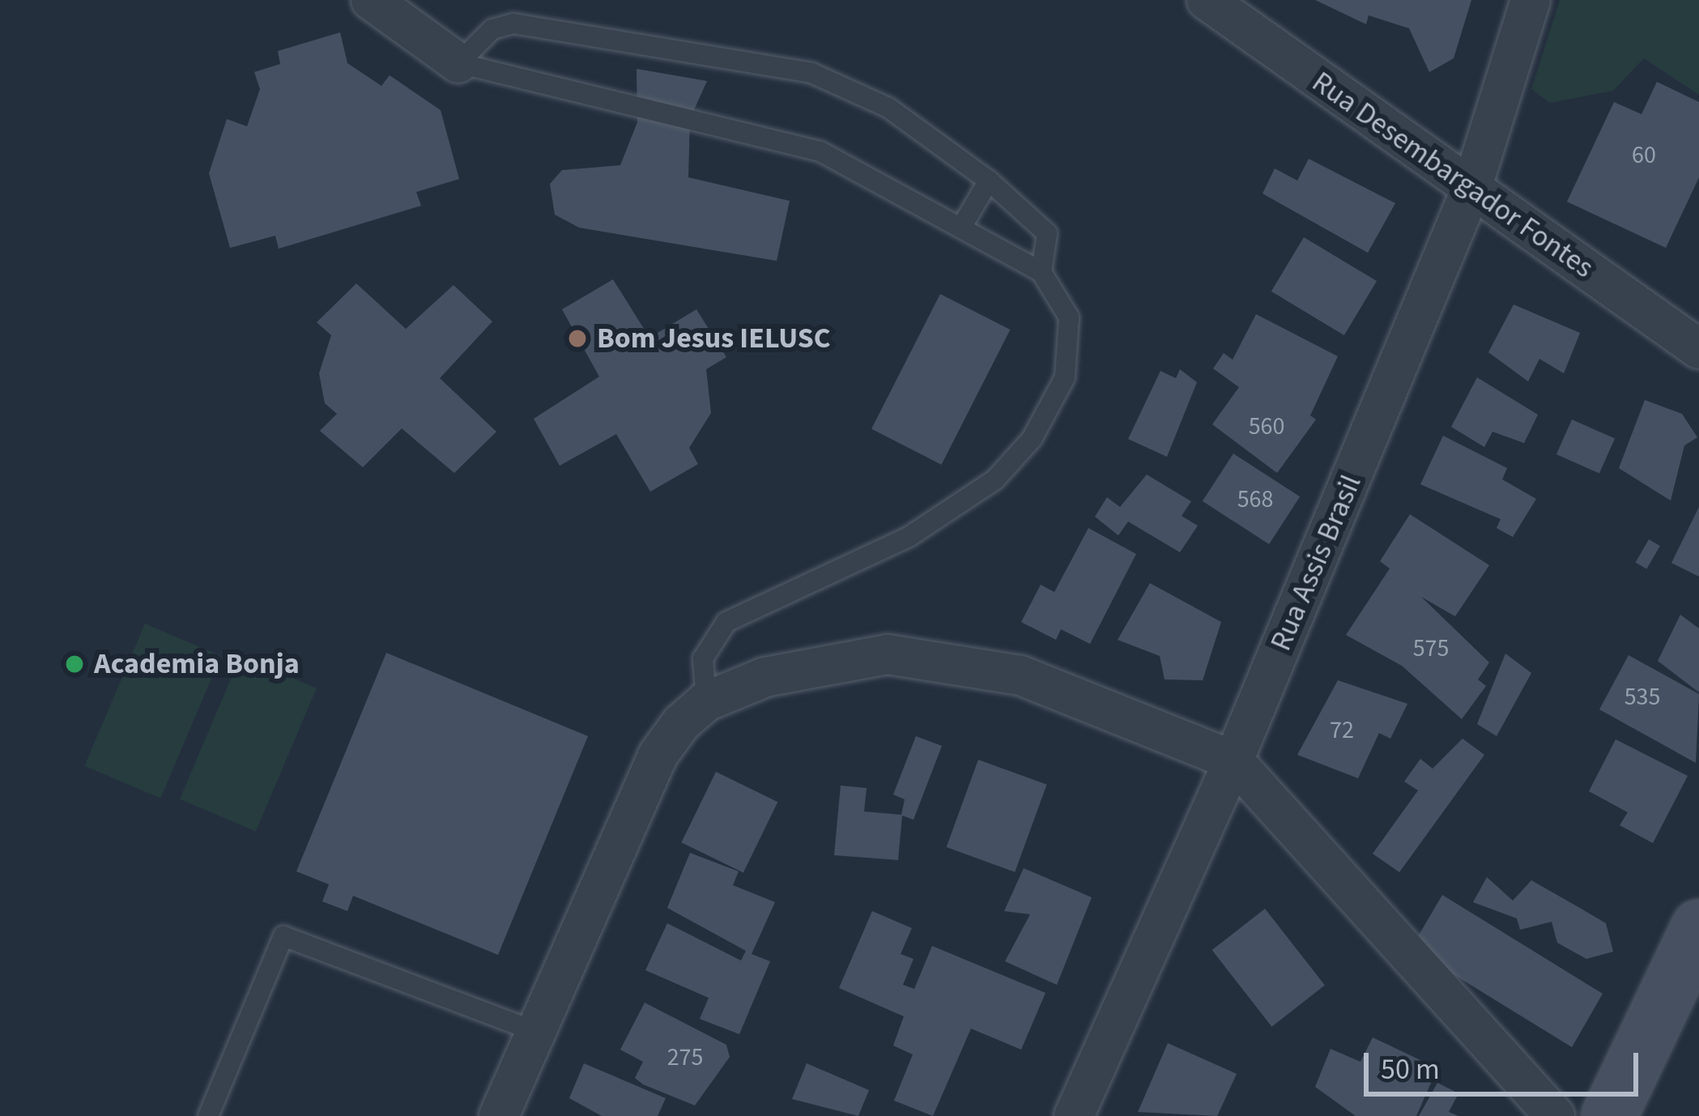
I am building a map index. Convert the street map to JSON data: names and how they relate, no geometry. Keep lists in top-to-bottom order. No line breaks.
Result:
{"streets":{"street":["Rua Desembargador Fontes","Rua Assis Brasil"]},"crossings":[["Rua Desembargador Fontes","Rua Assis Brasil"]],"places":["Bom Jesus IELUSC","Academia Bonja"],"house_numbers":["60","560","568","575","535","72","275"],"scale_bar":"50 m"}
